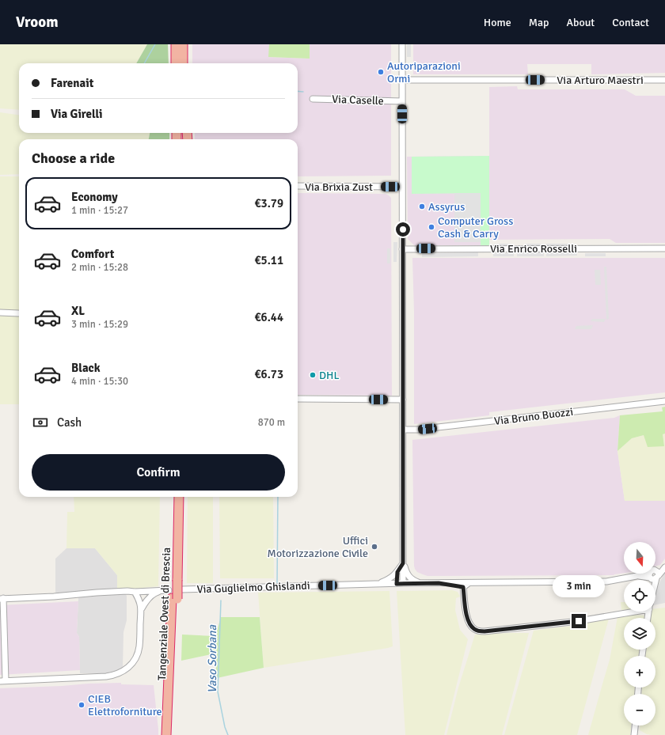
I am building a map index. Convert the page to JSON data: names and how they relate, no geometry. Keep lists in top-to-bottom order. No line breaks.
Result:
{"streets":{"highway":["Tangenziale Ovest di Brescia"],"street":["Via Arturo Maestri","Via Caselle","Via Brixia Zust","Via Enrico Rosselli","Via Bruno Buozzi","Via Guglielmo Ghislandi"]},"water":["Vaso Sorbana"],"places":["Autoriparazioni Ormi","Assyrus","Computer Gross Cash & Carry","DHL","Uffici Motorizzazione Civile","CIEB Elettroforniture"],"north":"bottom","page":{"header":"Vroom","nav":["Home","Map","About","Contact"],"banner":["Farenait","Via Girelli"],"heading":"Choose a ride","list":[{"name":"Economy","note":"1 min · 15:27","value":"€3.79"},{"name":"Comfort","note":"2 min · 15:28","value":"€5.11"},{"name":"XL","note":"3 min · 15:29","value":"€6.44"},{"name":"Black","note":"4 min · 15:30","value":"€6.73"}],"pay":["Cash","870 m"],"buttons":"Confirm","map_buttons":["+","−"],"bubble":"3 min"}}
